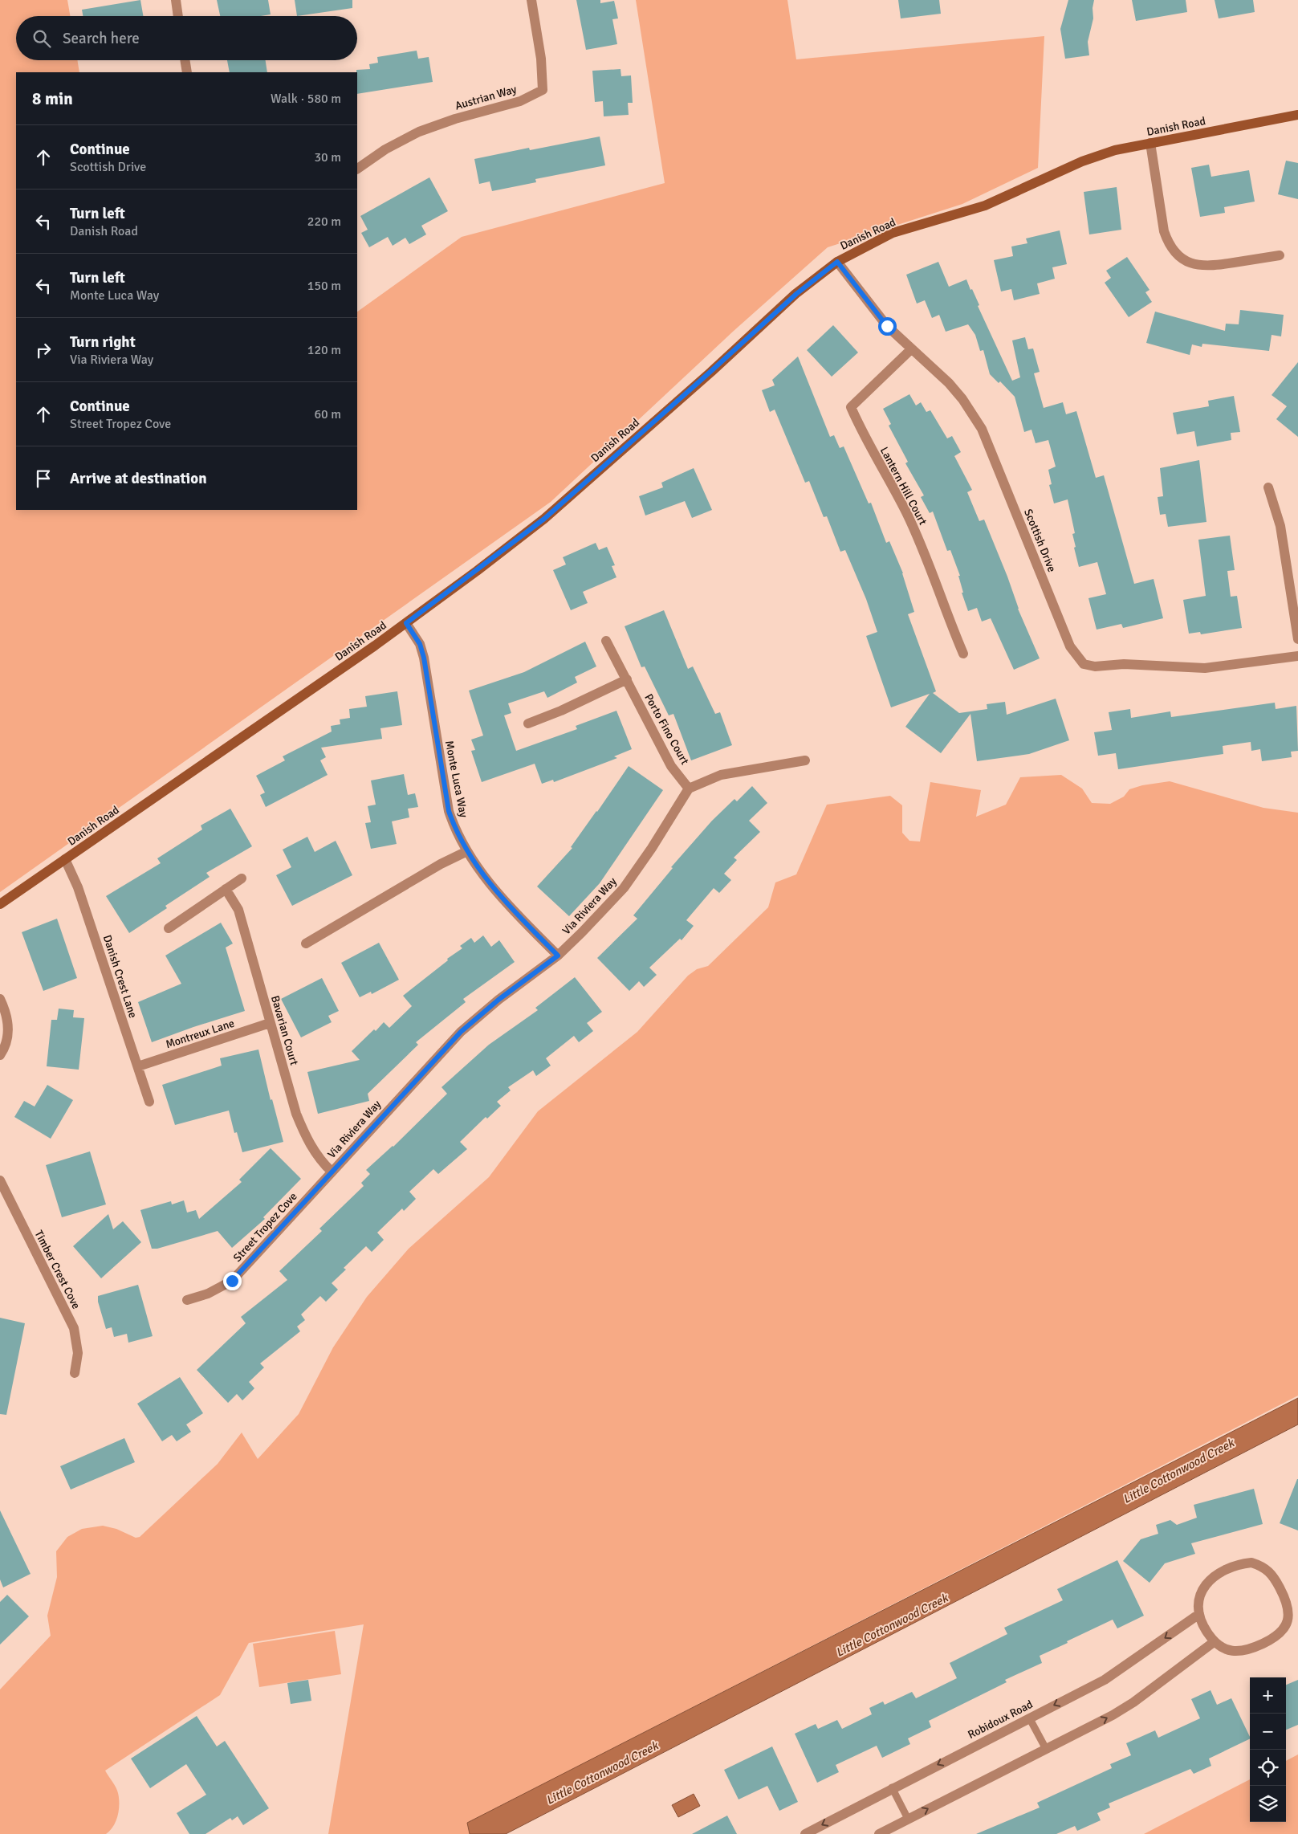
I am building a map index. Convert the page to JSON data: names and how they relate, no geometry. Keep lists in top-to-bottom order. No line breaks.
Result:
{"streets":{"street":["Austrian Way","Danish Road","Lantern Hill Court","Scottish Drive","Porto Fino Court","Monte Luca Way","Via Riviera Way","Danish Crest Lane","Bavarian Court","Montreux Lane","Street Tropez Cove","Timber Crest Cove","Robidoux Road"]},"crossings":[["Danish Road","Scottish Drive"],["Danish Road","Monte Luca Way"],["Danish Road","Danish Crest Lane"],["Lantern Hill Court","Scottish Drive"],["Porto Fino Court","Via Riviera Way"],["Monte Luca Way","Via Riviera Way"],["Via Riviera Way","Bavarian Court"],["Via Riviera Way","Street Tropez Cove"],["Danish Crest Lane","Montreux Lane"],["Bavarian Court","Montreux Lane"],["Bavarian Court","Street Tropez Cove"]],"water":["Little Cottonwood Creek"],"page":{"search":"Search here","heading":["8 min","Walk · 580 m"],"list":[["Continue","Scottish Drive","30 m"],["Turn left","Danish Road","220 m"],["Turn left","Monte Luca Way","150 m"],["Turn right","Via Riviera Way","120 m"],["Continue","Street Tropez Cove","60 m"],"Arrive at destination"],"map_buttons":["+","−"]}}
